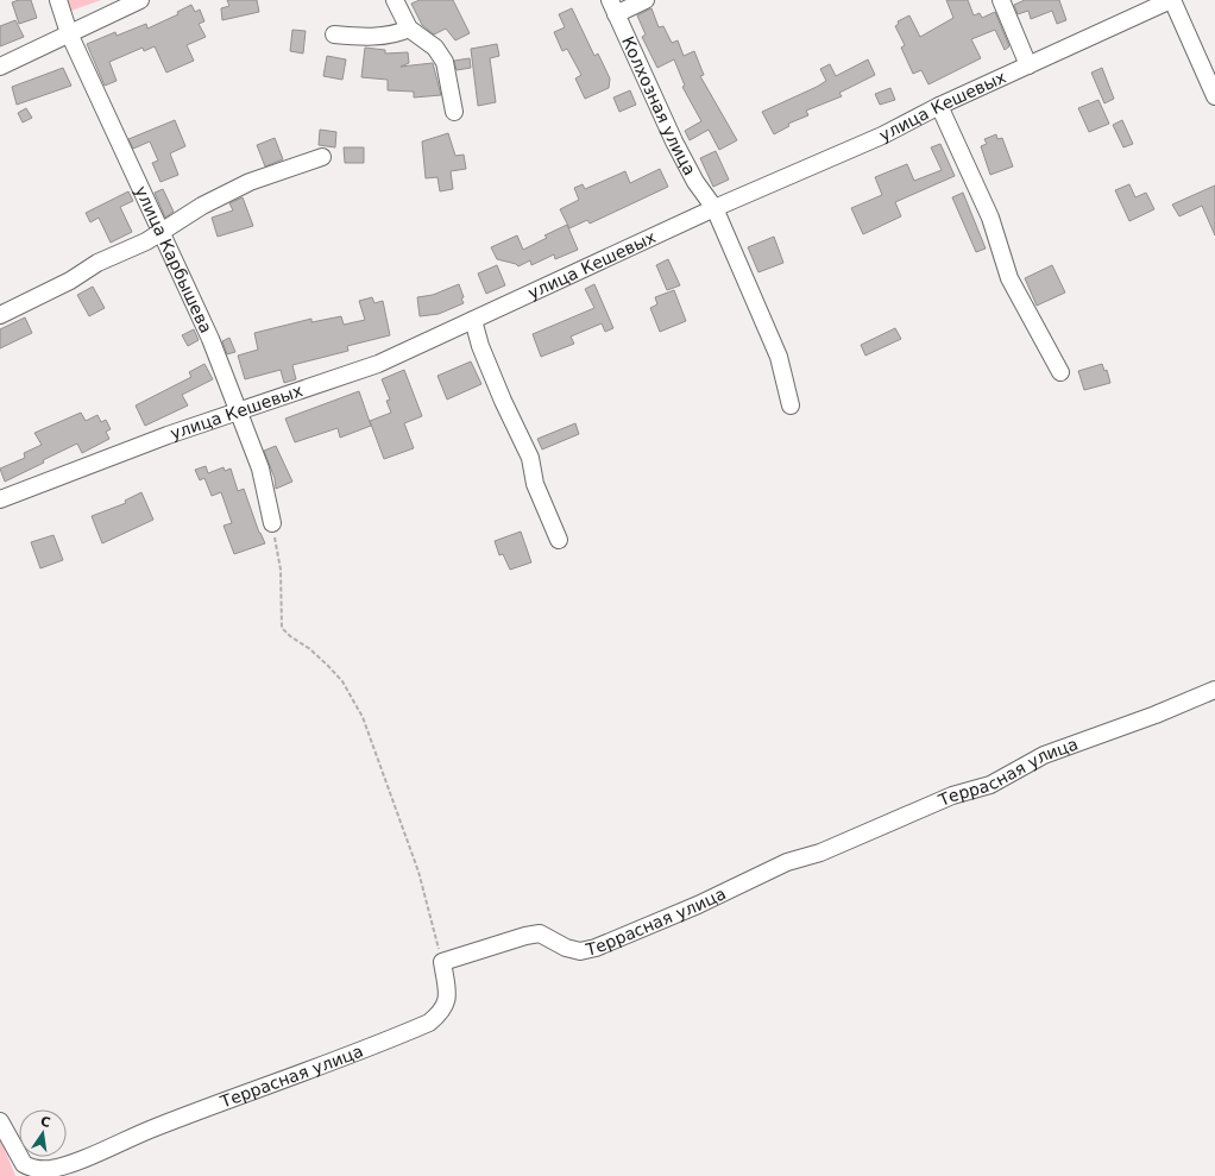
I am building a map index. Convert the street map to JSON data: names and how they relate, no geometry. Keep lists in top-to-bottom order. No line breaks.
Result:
{"streets":{"street":["Колхозная улица","улица Кешевых","улица Карбышева","Террасная улица"]},"crossings":[["Колхозная улица","улица Кешевых"],["улица Кешевых","улица Карбышева"]],"north":"top"}
